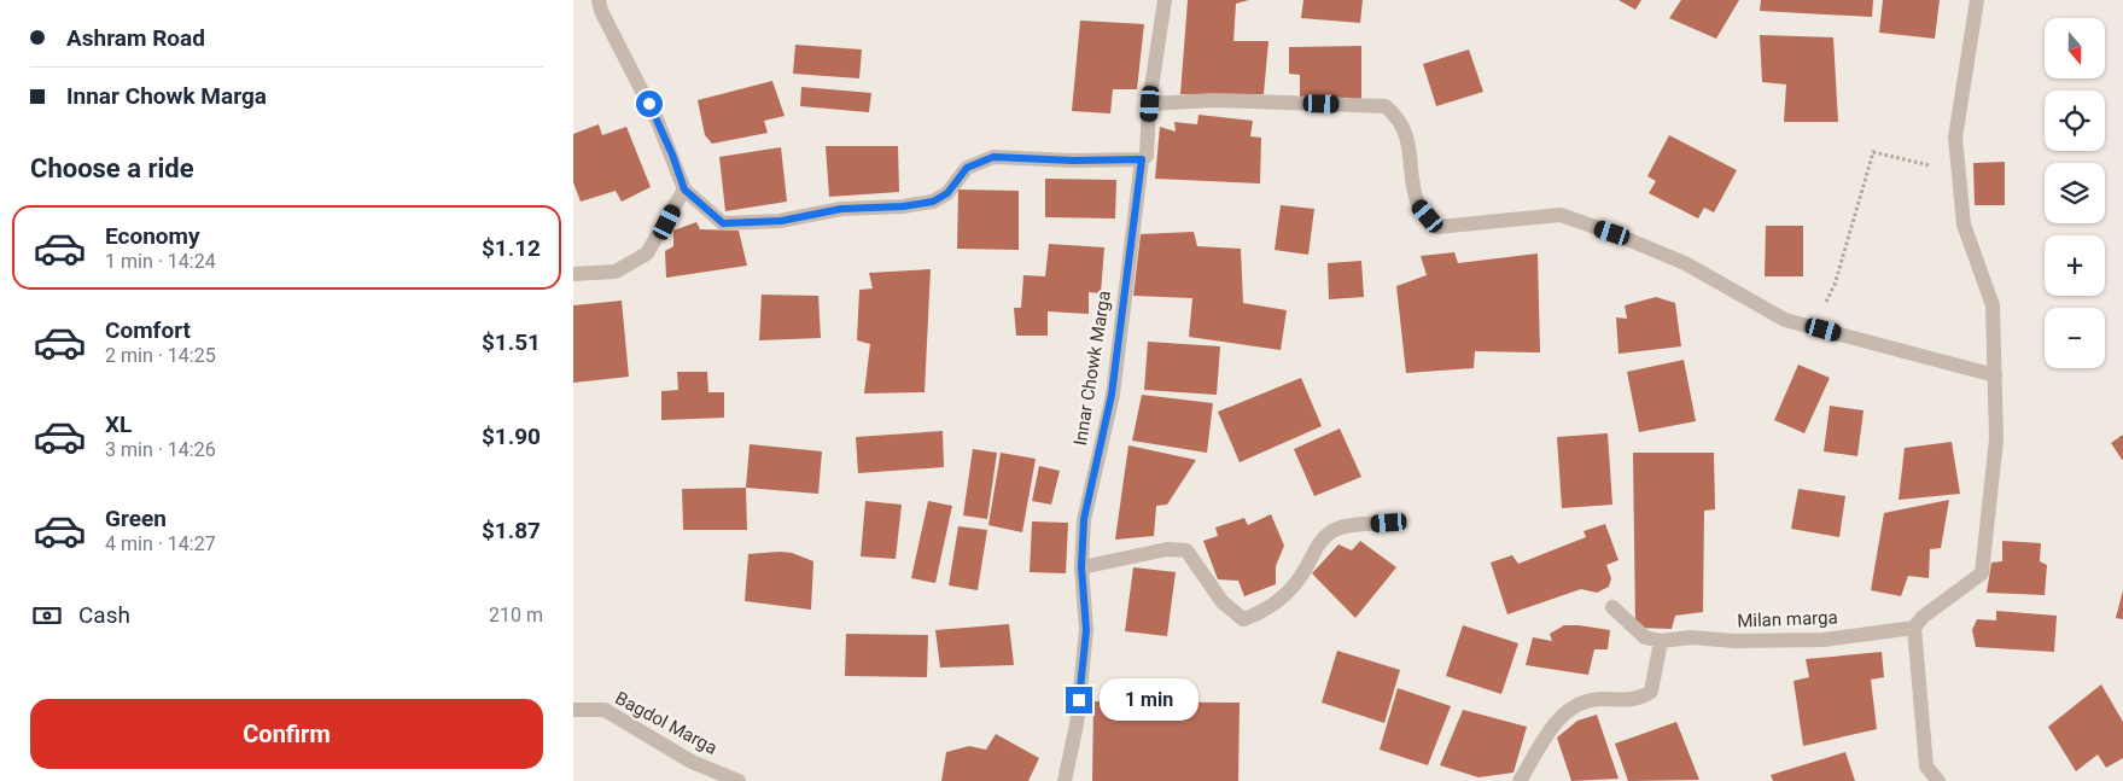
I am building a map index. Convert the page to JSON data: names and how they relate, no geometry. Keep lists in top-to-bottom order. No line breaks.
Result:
{"streets":{"street":["Innar Chowk Marga","Milan marga","Bagdol Marga"]},"north":"bottom","page":{"banner":["Ashram Road","Innar Chowk Marga"],"map_buttons":["+","−"],"heading":"Choose a ride","list":[{"name":"Economy","note":"1 min · 14:24","value":"$1.12"},{"name":"Comfort","note":"2 min · 14:25","value":"$1.51"},{"name":"XL","note":"3 min · 14:26","value":"$1.90"},{"name":"Green","note":"4 min · 14:27","value":"$1.87"}],"pay":["Cash","210 m"],"bubble":"1 min","buttons":"Confirm"}}
